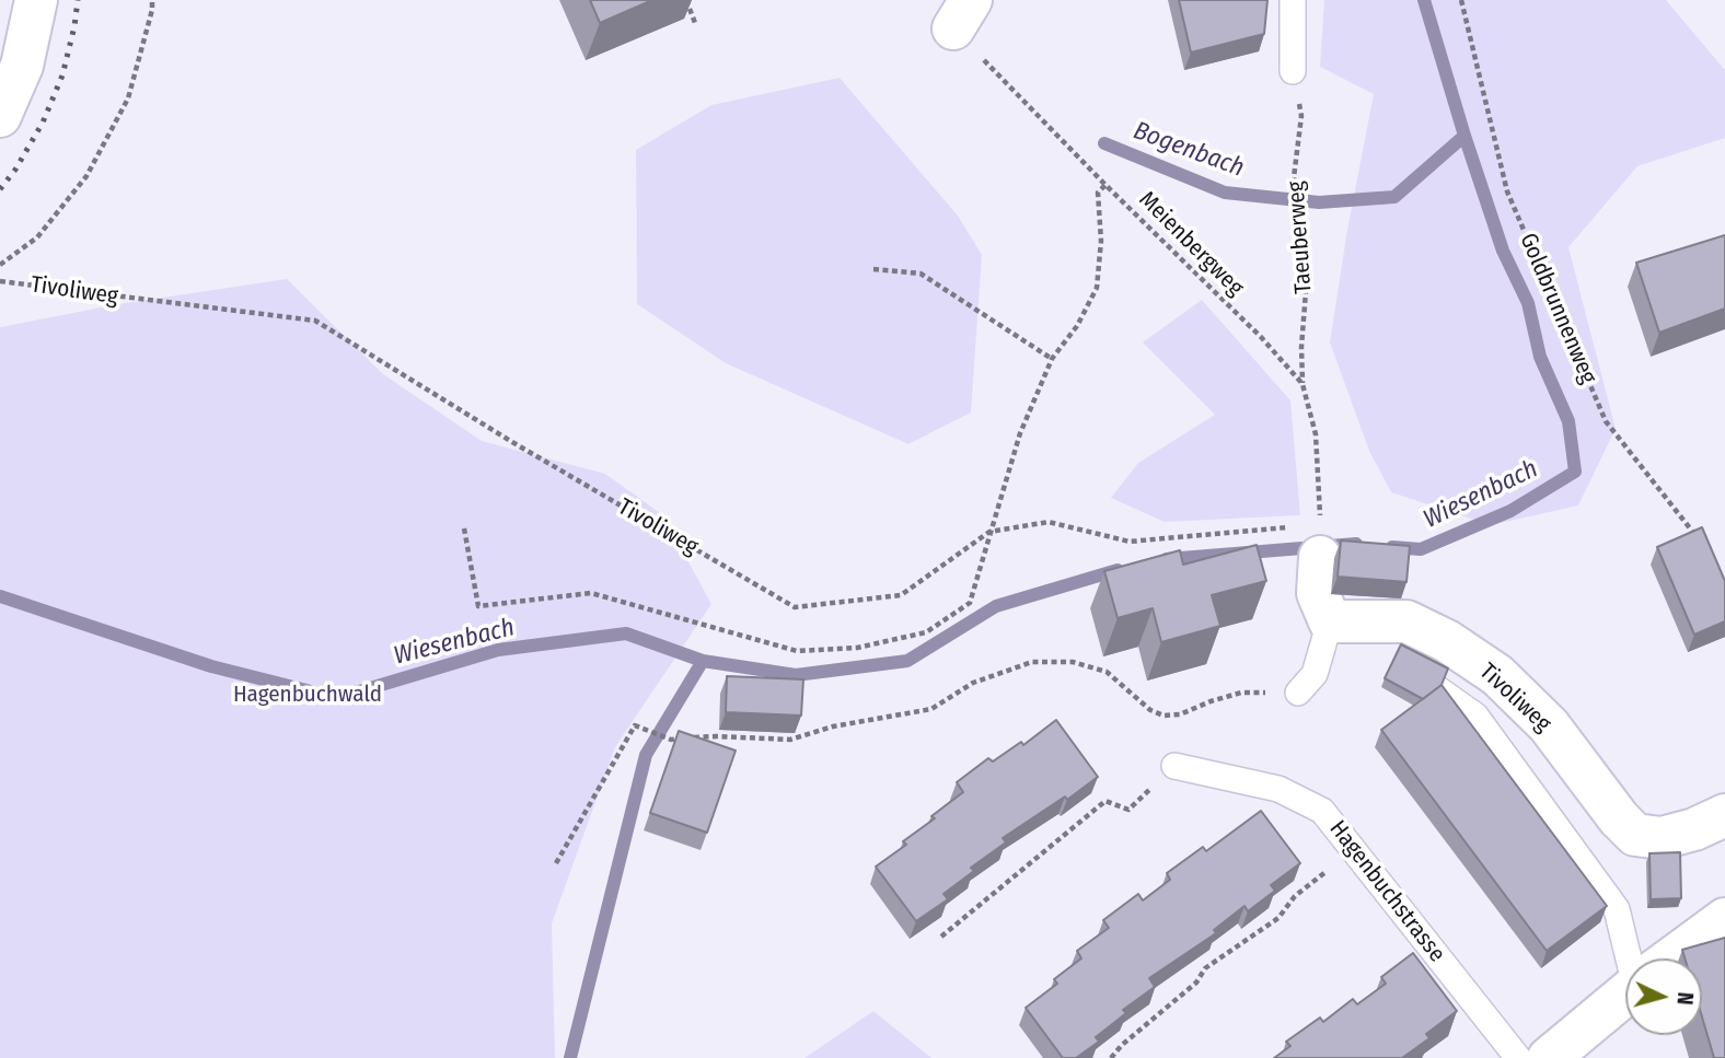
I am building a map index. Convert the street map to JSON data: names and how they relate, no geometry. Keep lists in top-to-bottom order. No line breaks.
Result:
{"streets":{"street":["Tivoliweg"],"lane":["Hagenbuchstrasse"],"path":["Taeuberweg","Meienbergweg","Goldbrunnenweg"]},"crossings":[["Taeuberweg","Meienbergweg"]],"water":["Bogenbach","Wiesenbach"],"parks":["Hagenbuchwald"],"north":"right"}
